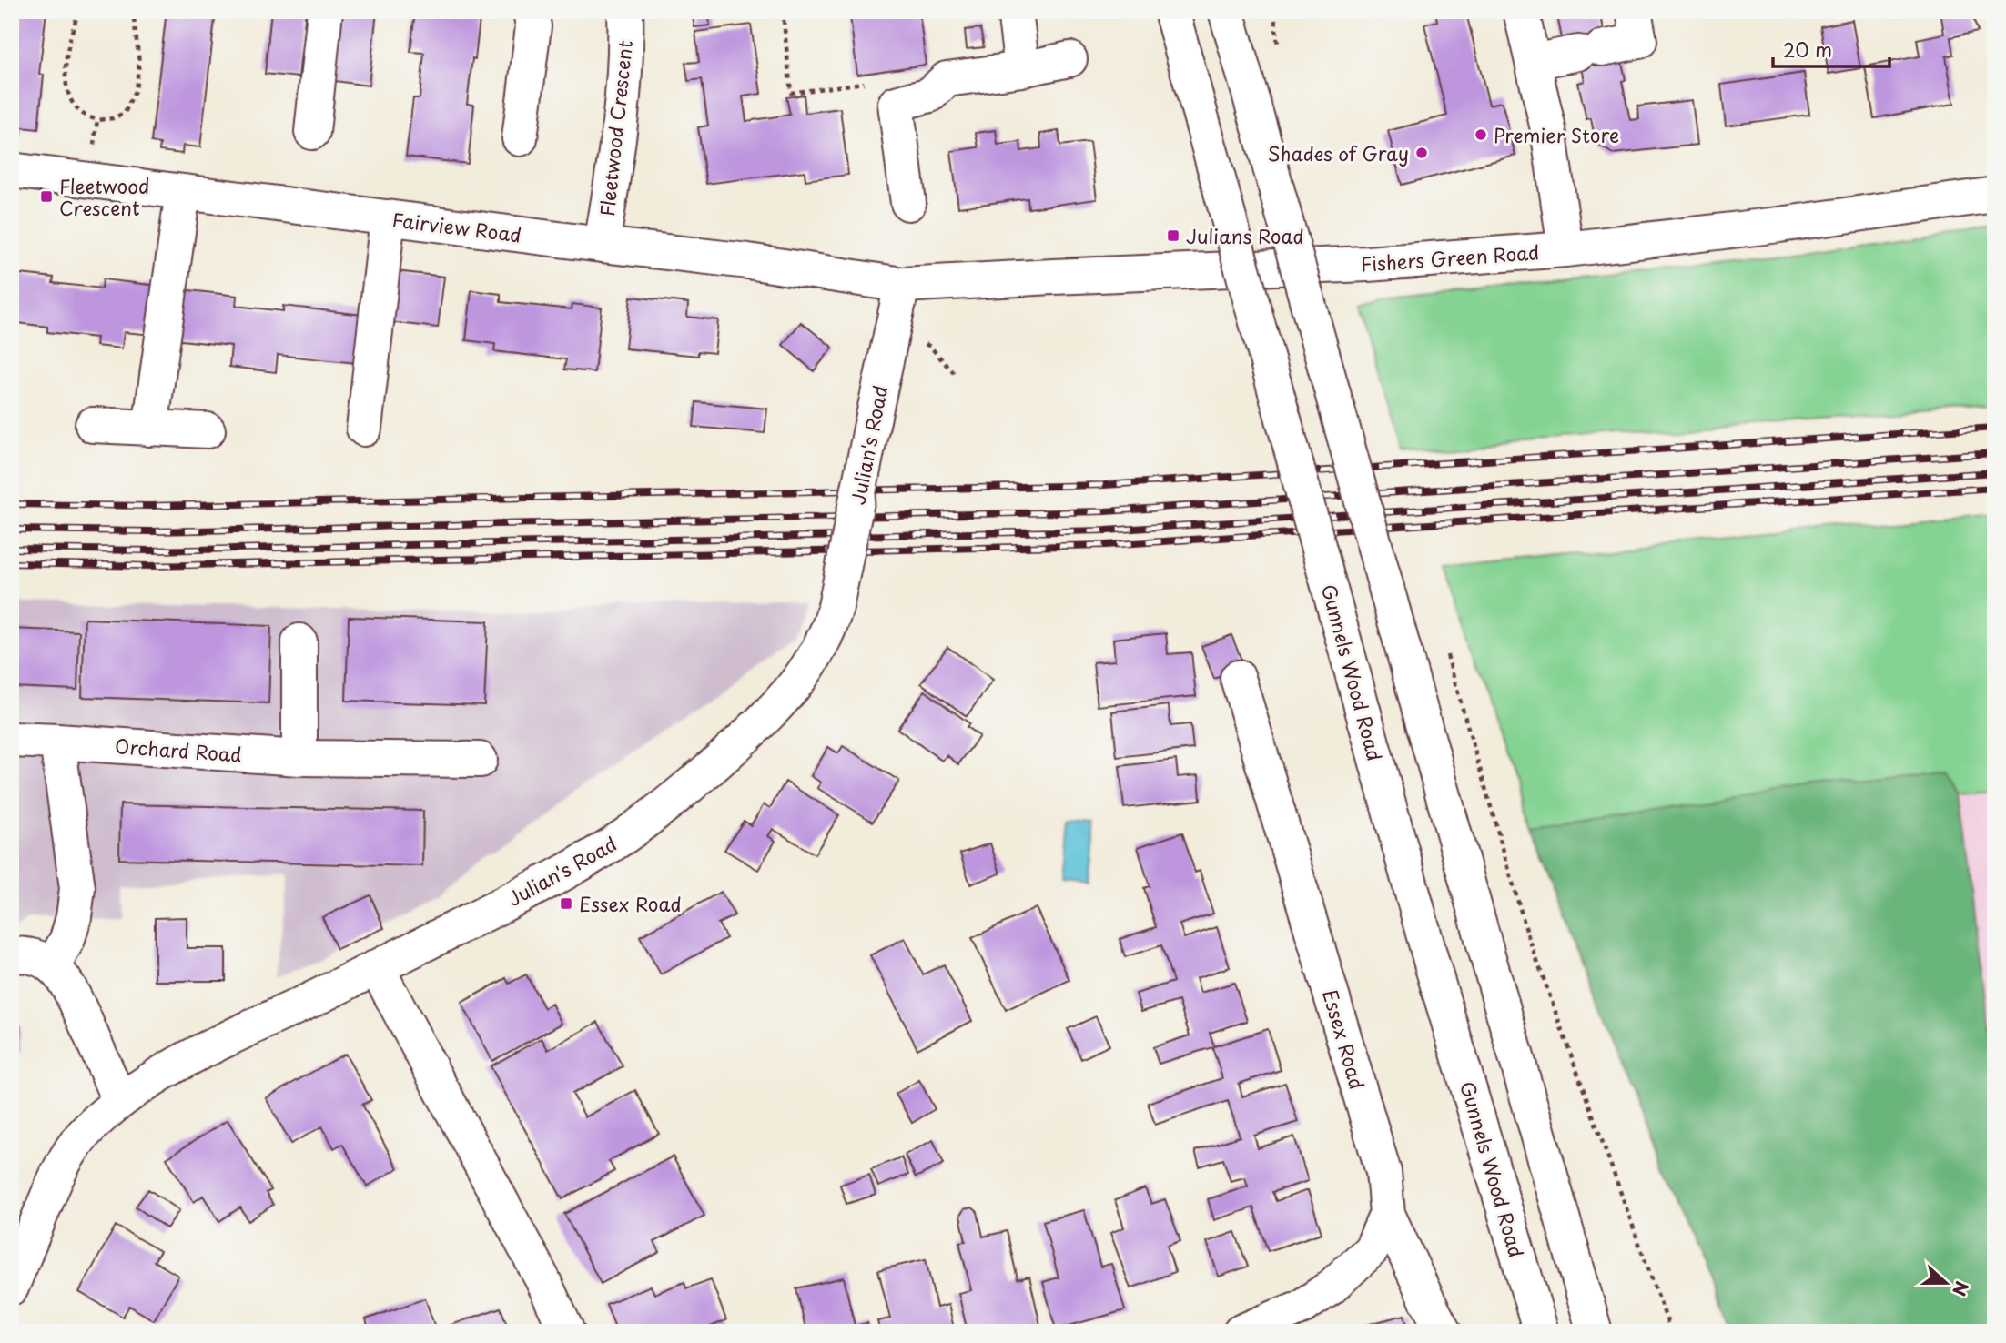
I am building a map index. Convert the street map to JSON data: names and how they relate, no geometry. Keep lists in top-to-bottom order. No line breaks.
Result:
{"streets":{"street":["Fleetwood Crescent","Fairview Road","Fishers Green Road","Julian's Road","Gunnels Wood Road","Orchard Road","Essex Road"]},"crossings":[["Fleetwood Crescent","Fairview Road"],["Fairview Road","Fishers Green Road"],["Fairview Road","Julian's Road"],["Fishers Green Road","Julian's Road"]],"places":{"other":["Premier Store","Shades of Gray"],"transit":["Fleetwood Crescent","Julians Road","Essex Road"]},"scale_bar":"20 m","north":"right"}
